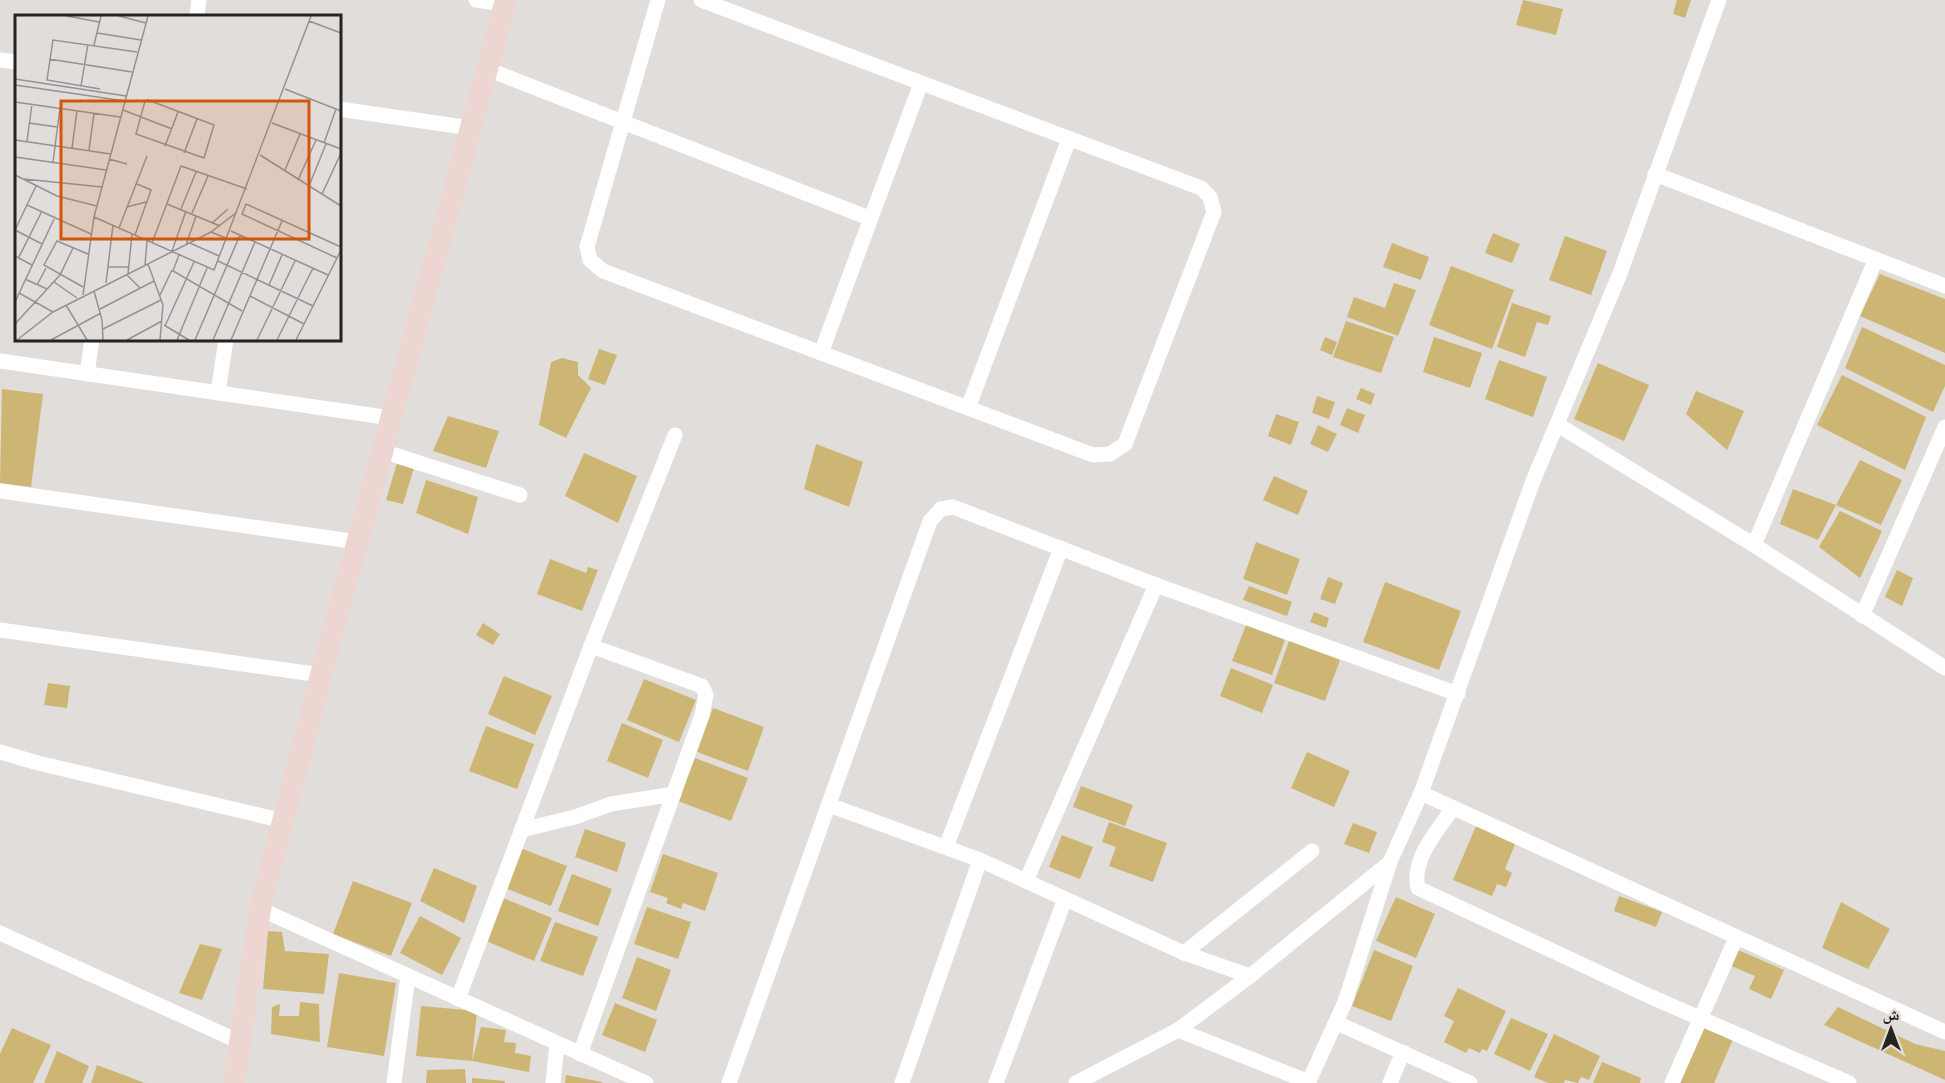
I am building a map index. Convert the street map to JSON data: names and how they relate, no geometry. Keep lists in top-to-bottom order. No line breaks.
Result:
{"north":"top"}
